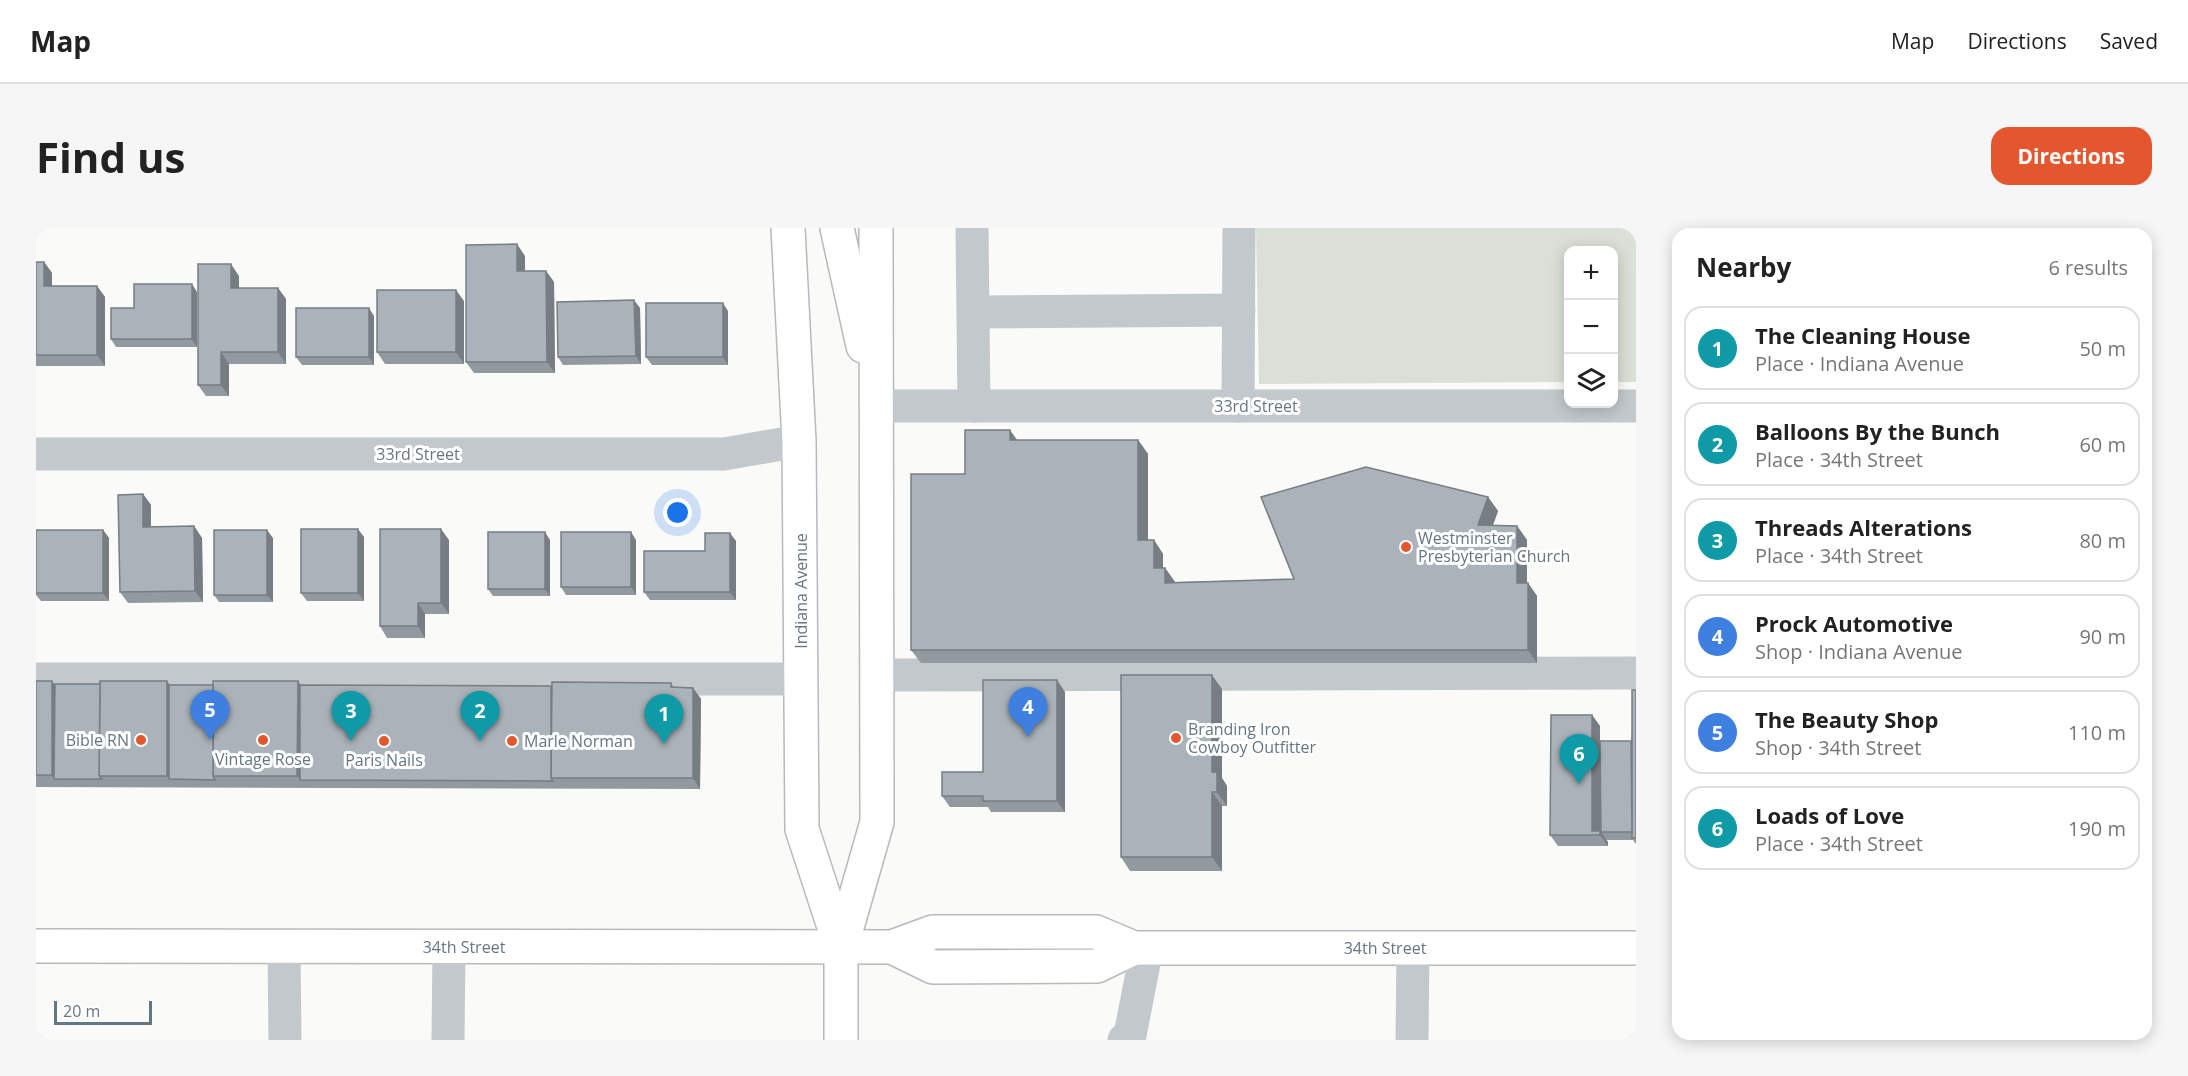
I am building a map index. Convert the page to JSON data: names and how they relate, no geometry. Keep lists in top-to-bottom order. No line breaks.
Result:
{"streets":{"main road":["Indiana Avenue","34th Street"],"street":["33rd Street"]},"crossings":[["33rd Street","Indiana Avenue"],["Indiana Avenue","34th Street"]],"places":["Westminster Presbyterian Church","Branding Iron Cowboy Outfitter","Bible RN","Vintage Rose","Paris Nails","Marle Norman"],"scale_bar":"20 m","page":{"header":"Map","nav":["Map","Directions","Saved"],"buttons":"Directions","title":"Find us","heading":["Nearby","6 results"],"map_buttons":["+","−"],"list":[{"mark":"1","name":"The Cleaning House","note":"Place · Indiana Avenue","value":"50 m"},{"mark":"2","name":"Balloons By the Bunch","note":"Place · 34th Street","value":"60 m"},{"mark":"3","name":"Threads Alterations","note":"Place · 34th Street","value":"80 m"},{"mark":"4","name":"Prock Automotive","note":"Shop · Indiana Avenue","value":"90 m"},{"mark":"5","name":"The Beauty Shop","note":"Shop · 34th Street","value":"110 m"},{"mark":"6","name":"Loads of Love","note":"Place · 34th Street","value":"190 m"}],"pins":["4","5","2","3","1","6"],"scale":"20 m"}}
